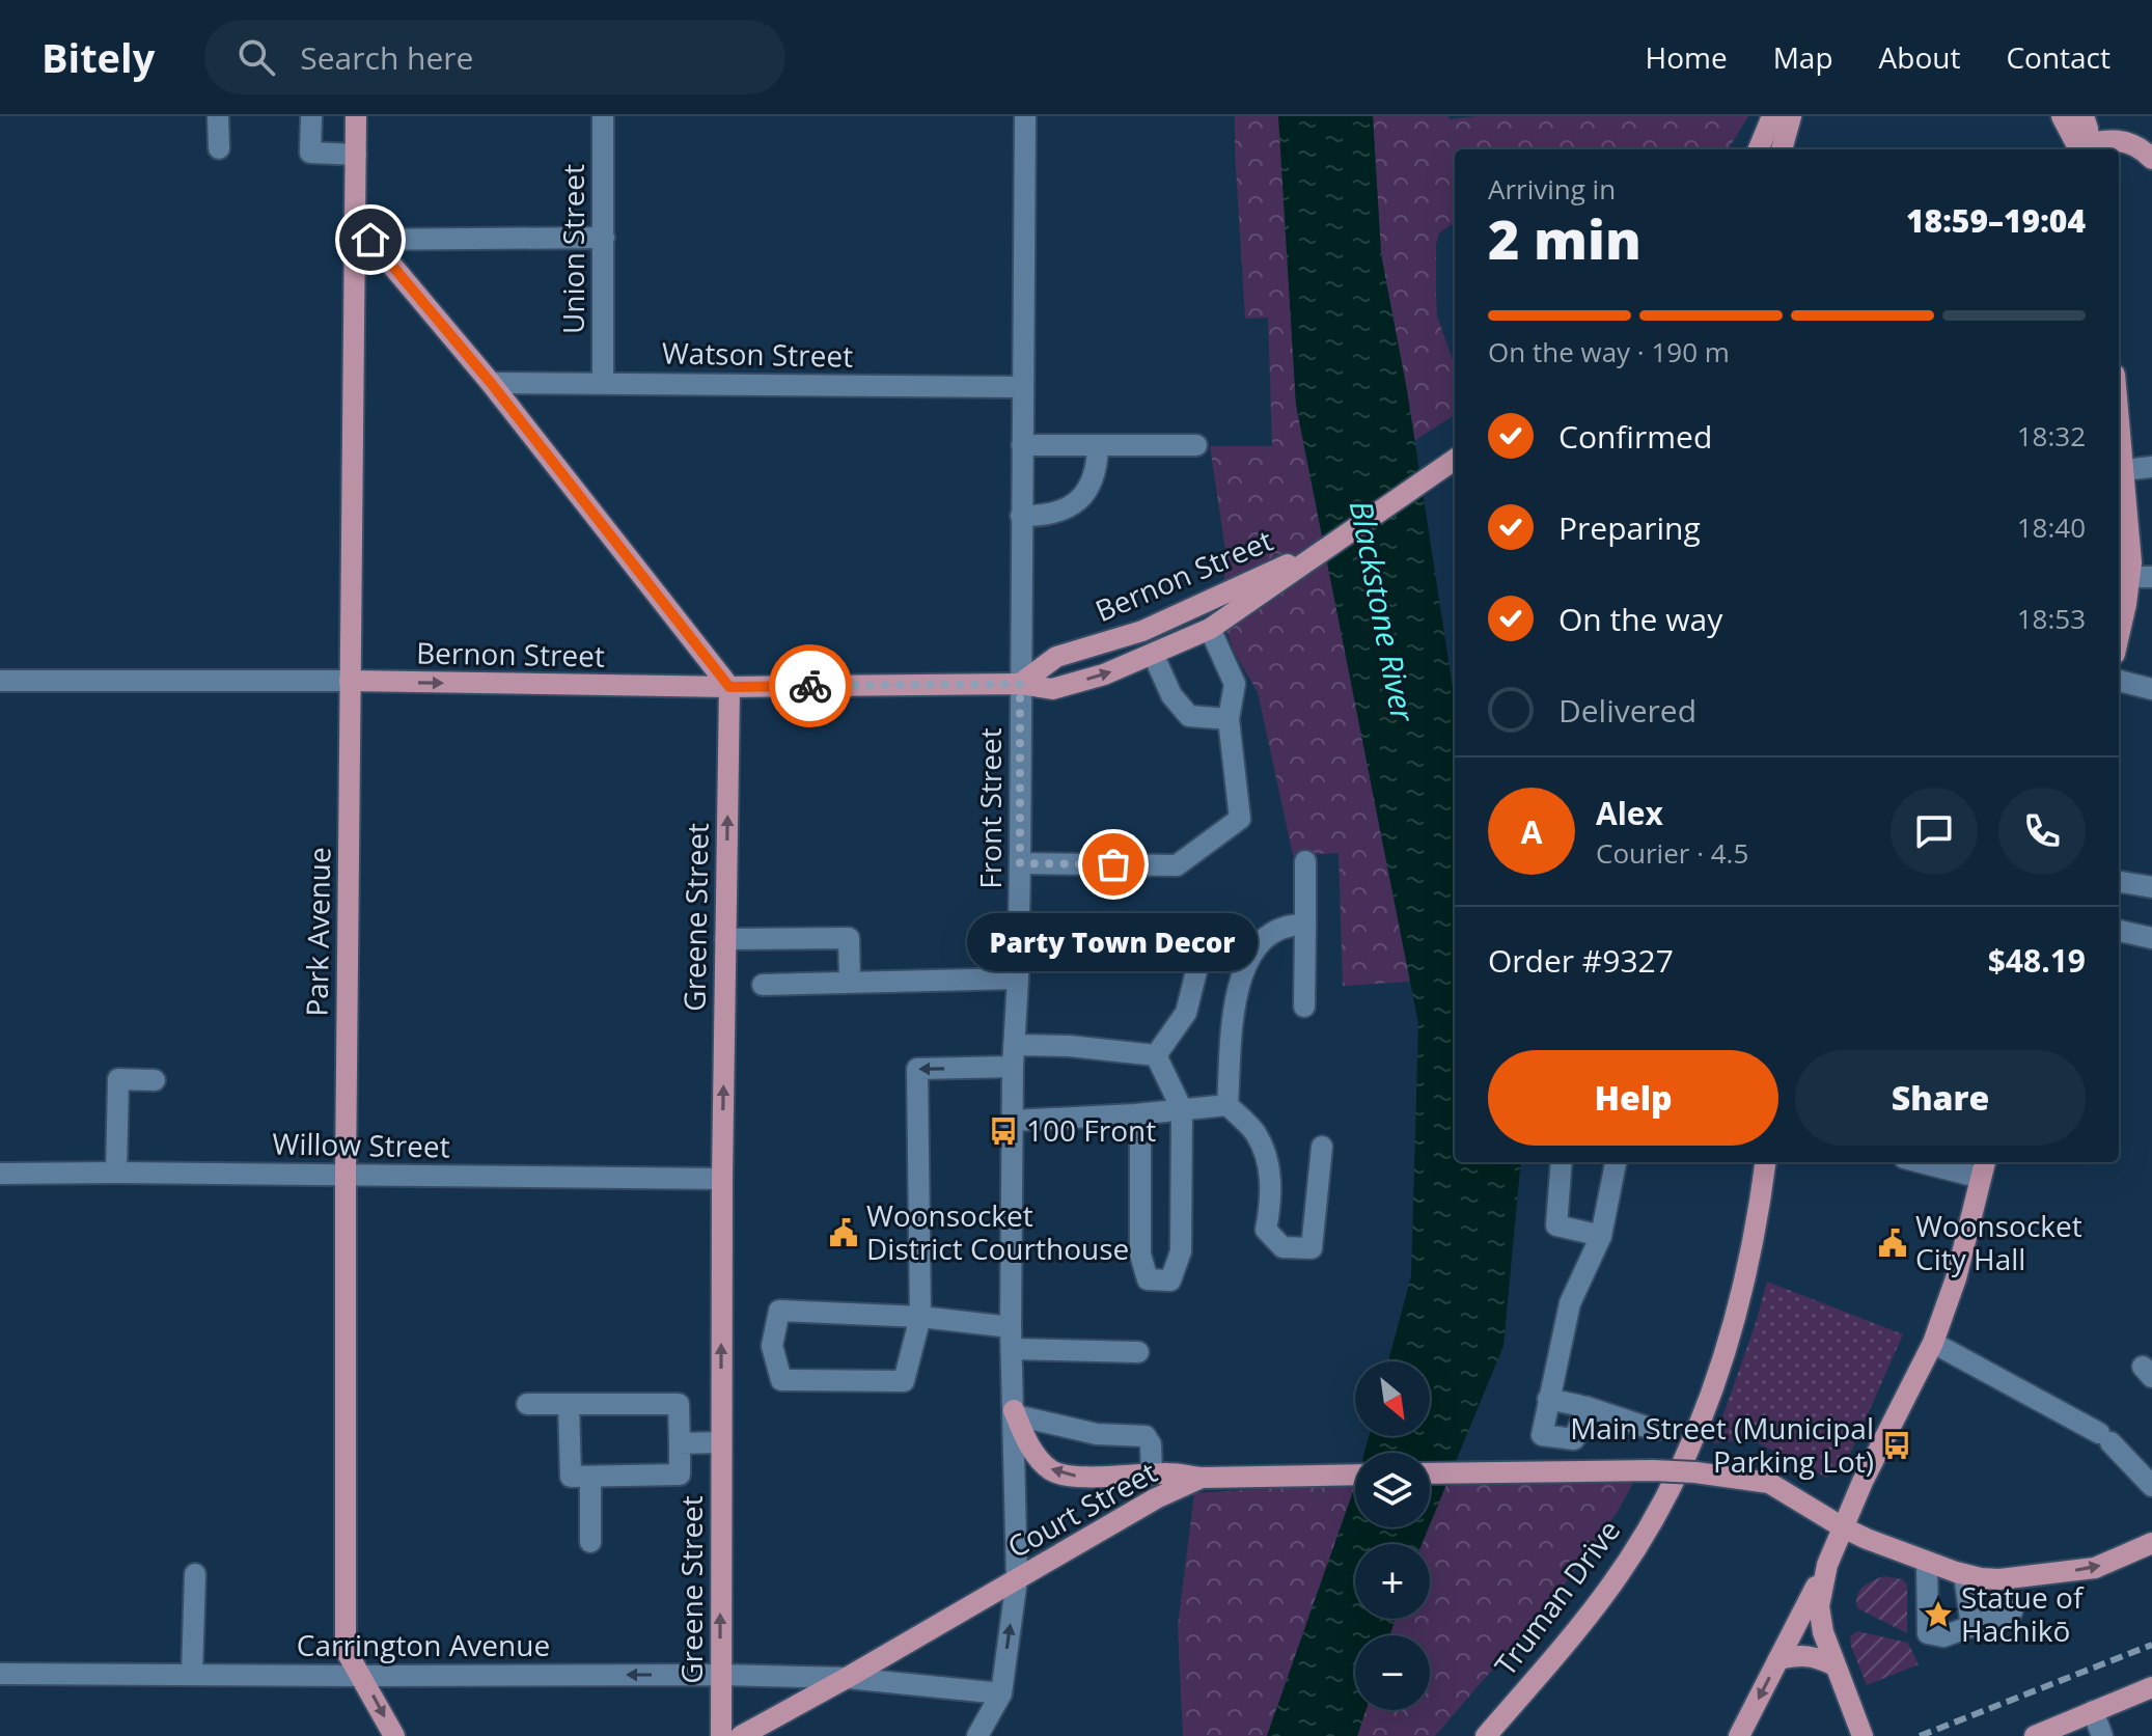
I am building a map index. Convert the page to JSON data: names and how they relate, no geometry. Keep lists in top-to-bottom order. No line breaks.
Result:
{"streets":{"main road":["Bernon Street","Greene Street","Park Avenue","Court Street","Truman Drive"],"street":["Union Street","Watson Street","Front Street","Willow Street","Carrington Avenue"]},"crossings":[["Union Street","Watson Street"],["Watson Street","Front Street"],["Bernon Street","Front Street"],["Bernon Street","Greene Street"],["Bernon Street","Park Avenue"],["Front Street","Court Street"],["Greene Street","Willow Street"],["Greene Street","Carrington Avenue"],["Park Avenue","Willow Street"],["Park Avenue","Carrington Avenue"],["Court Street","Carrington Avenue"]],"one_way":["Greene Street","Carrington Avenue"],"water":["Blackstone River"],"places":{"other":["Party Town Decor"],"bus stop":["100 Front","Main Street (Municipal Parking Lot)"],"public building":["Woonsocket District Courthouse","Woonsocket City Hall"],"place":["Statue of Hachikō"]},"north":"bottom right","page":{"header":"Bitely","search":"Search here","nav":["Home","Map","About","Contact"],"heading":["2 min","Arriving in","18:59–19:04"],"panel":["Alex","Courier · 4.5","Order #9327","$48.19"],"bar":"On the way · 190 m","list":[["Confirmed","18:32"],["Preparing","18:40"],["On the way","18:53"],"Delivered"],"round":"A","bubble":"Party Town Decor","buttons":["Help","Share"],"map_buttons":["+","−"]}}
